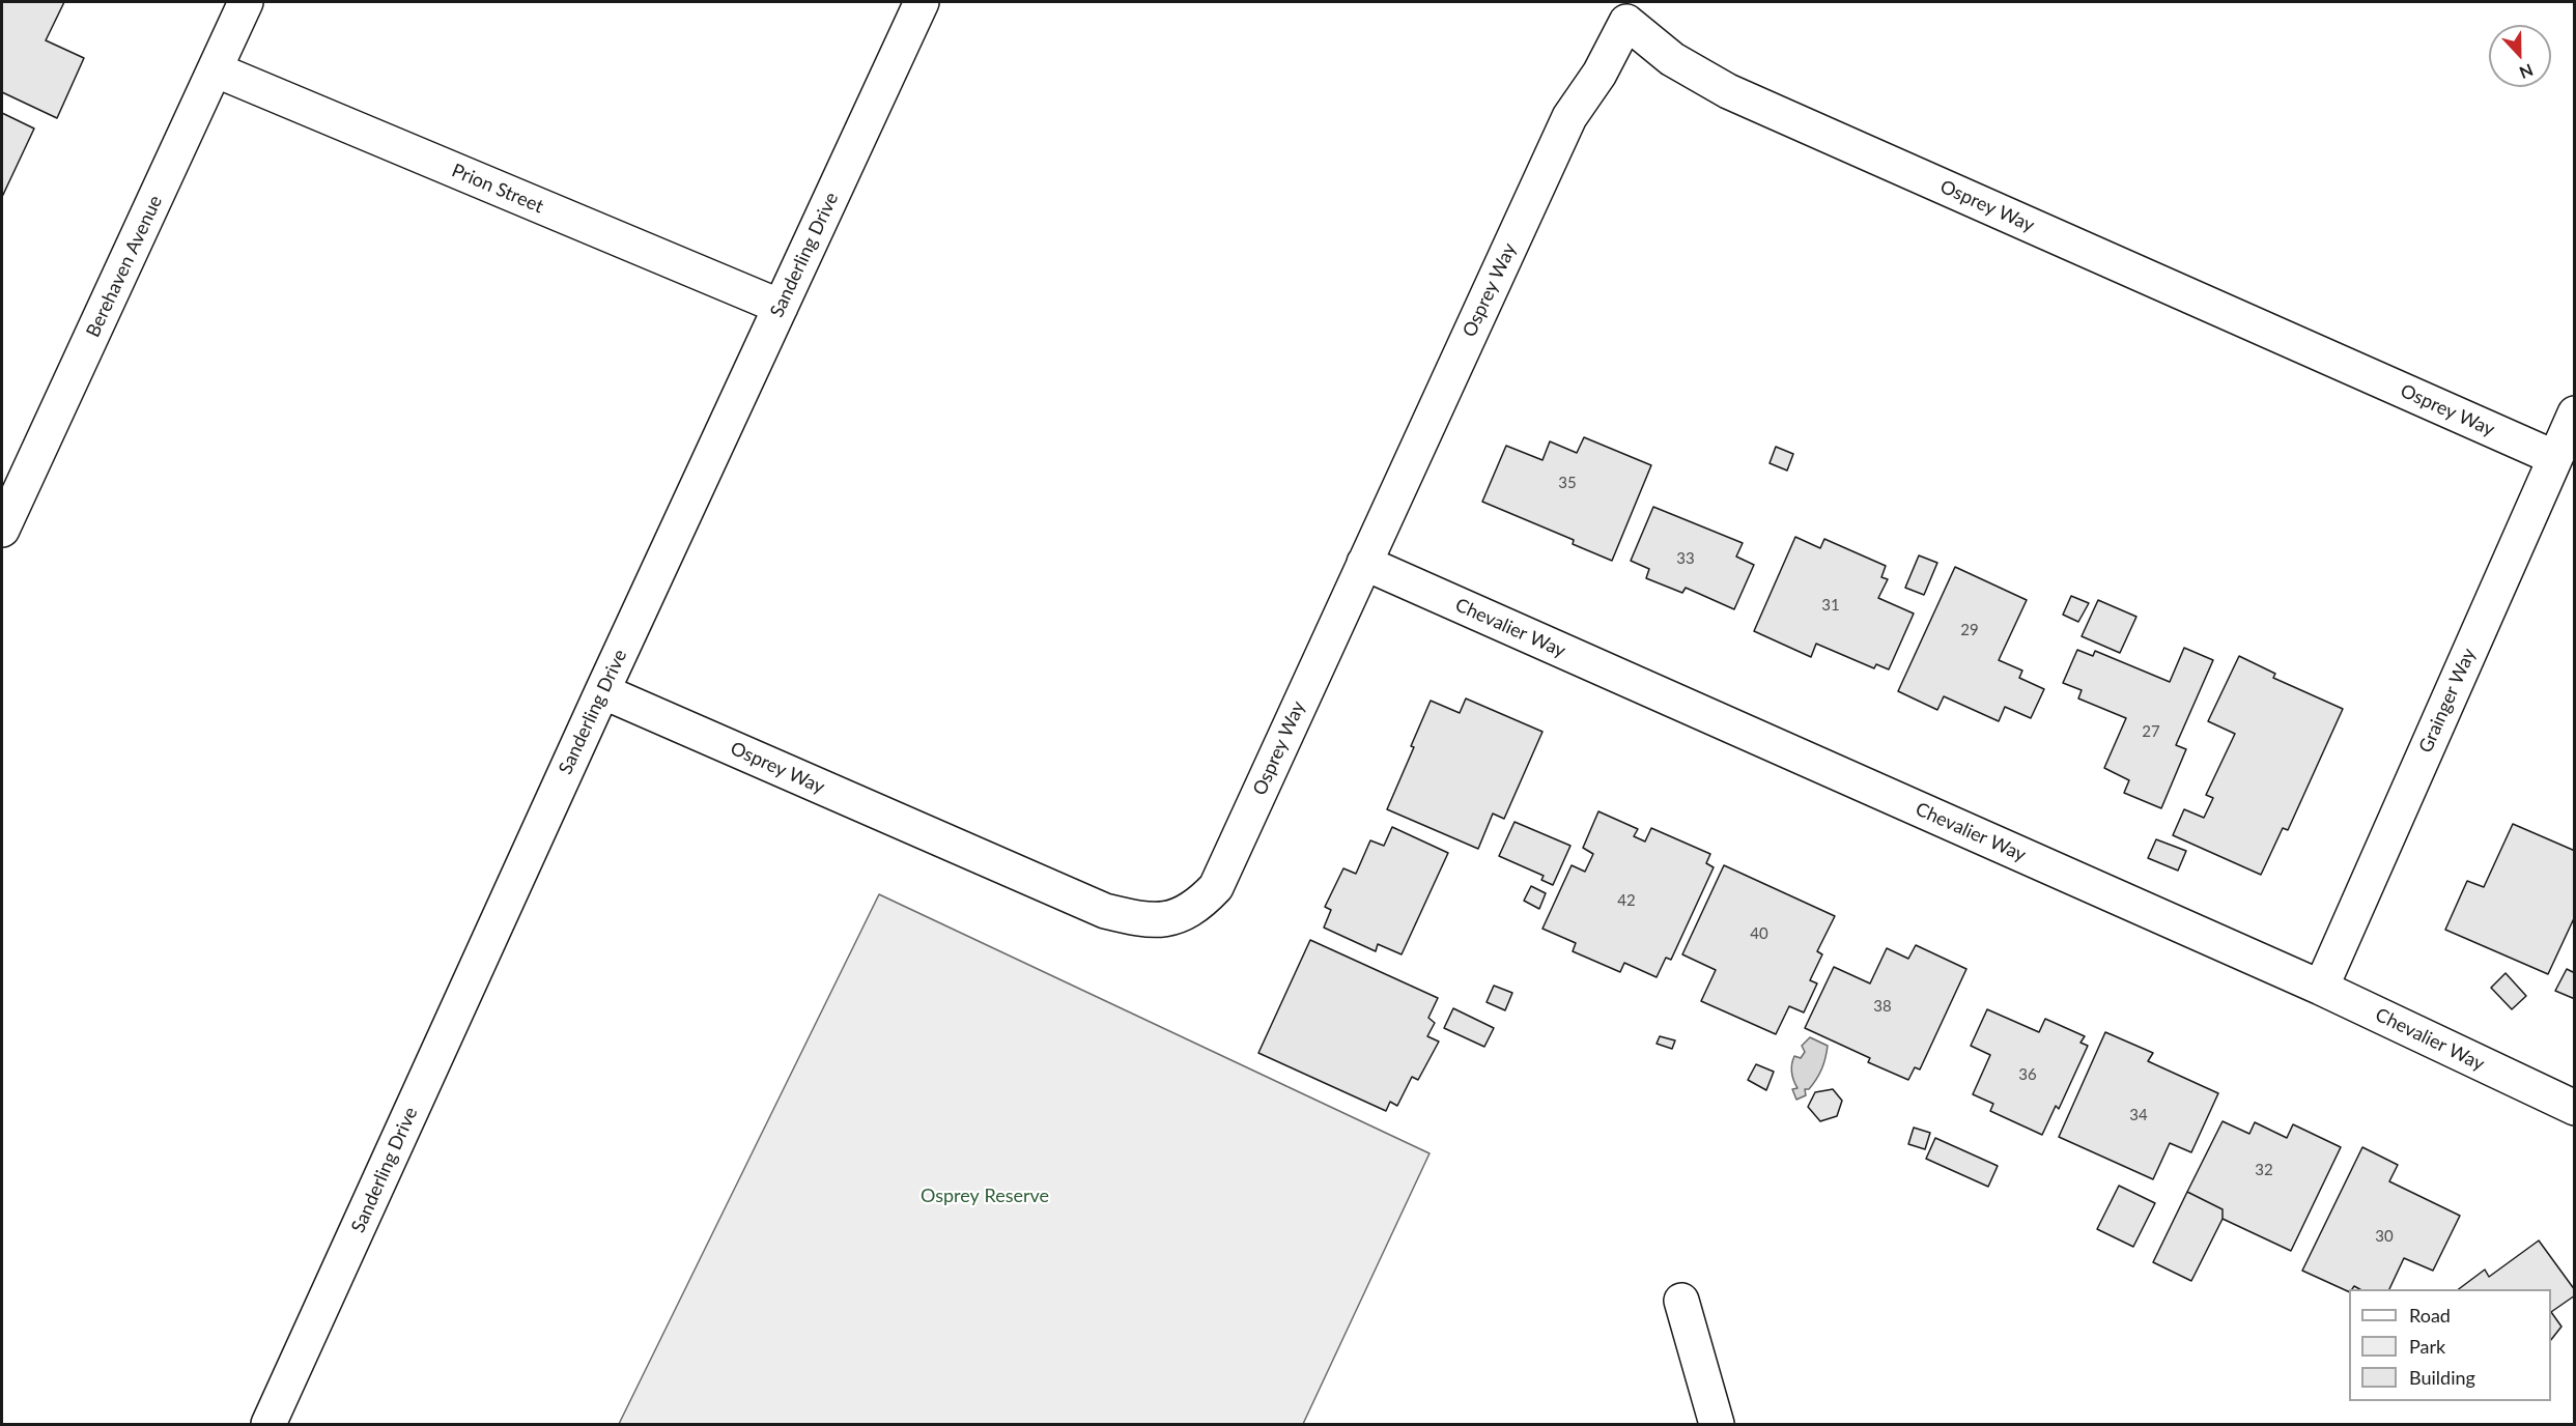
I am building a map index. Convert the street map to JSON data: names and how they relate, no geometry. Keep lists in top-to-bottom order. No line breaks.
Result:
{"streets":{"street":["Prion Street","Osprey Way","Sanderling Drive","Berehaven Avenue","Chevalier Way","Grainger Way"]},"crossings":[["Prion Street","Sanderling Drive"],["Prion Street","Berehaven Avenue"],["Osprey Way","Sanderling Drive"],["Osprey Way","Chevalier Way"],["Osprey Way","Grainger Way"],["Chevalier Way","Grainger Way"]],"parks":["Osprey Reserve"],"house_numbers":["35","33","31","29","27","42","40","38","36","34","32","30"],"legend":["Road","Park","Building"],"north":"bottom"}
